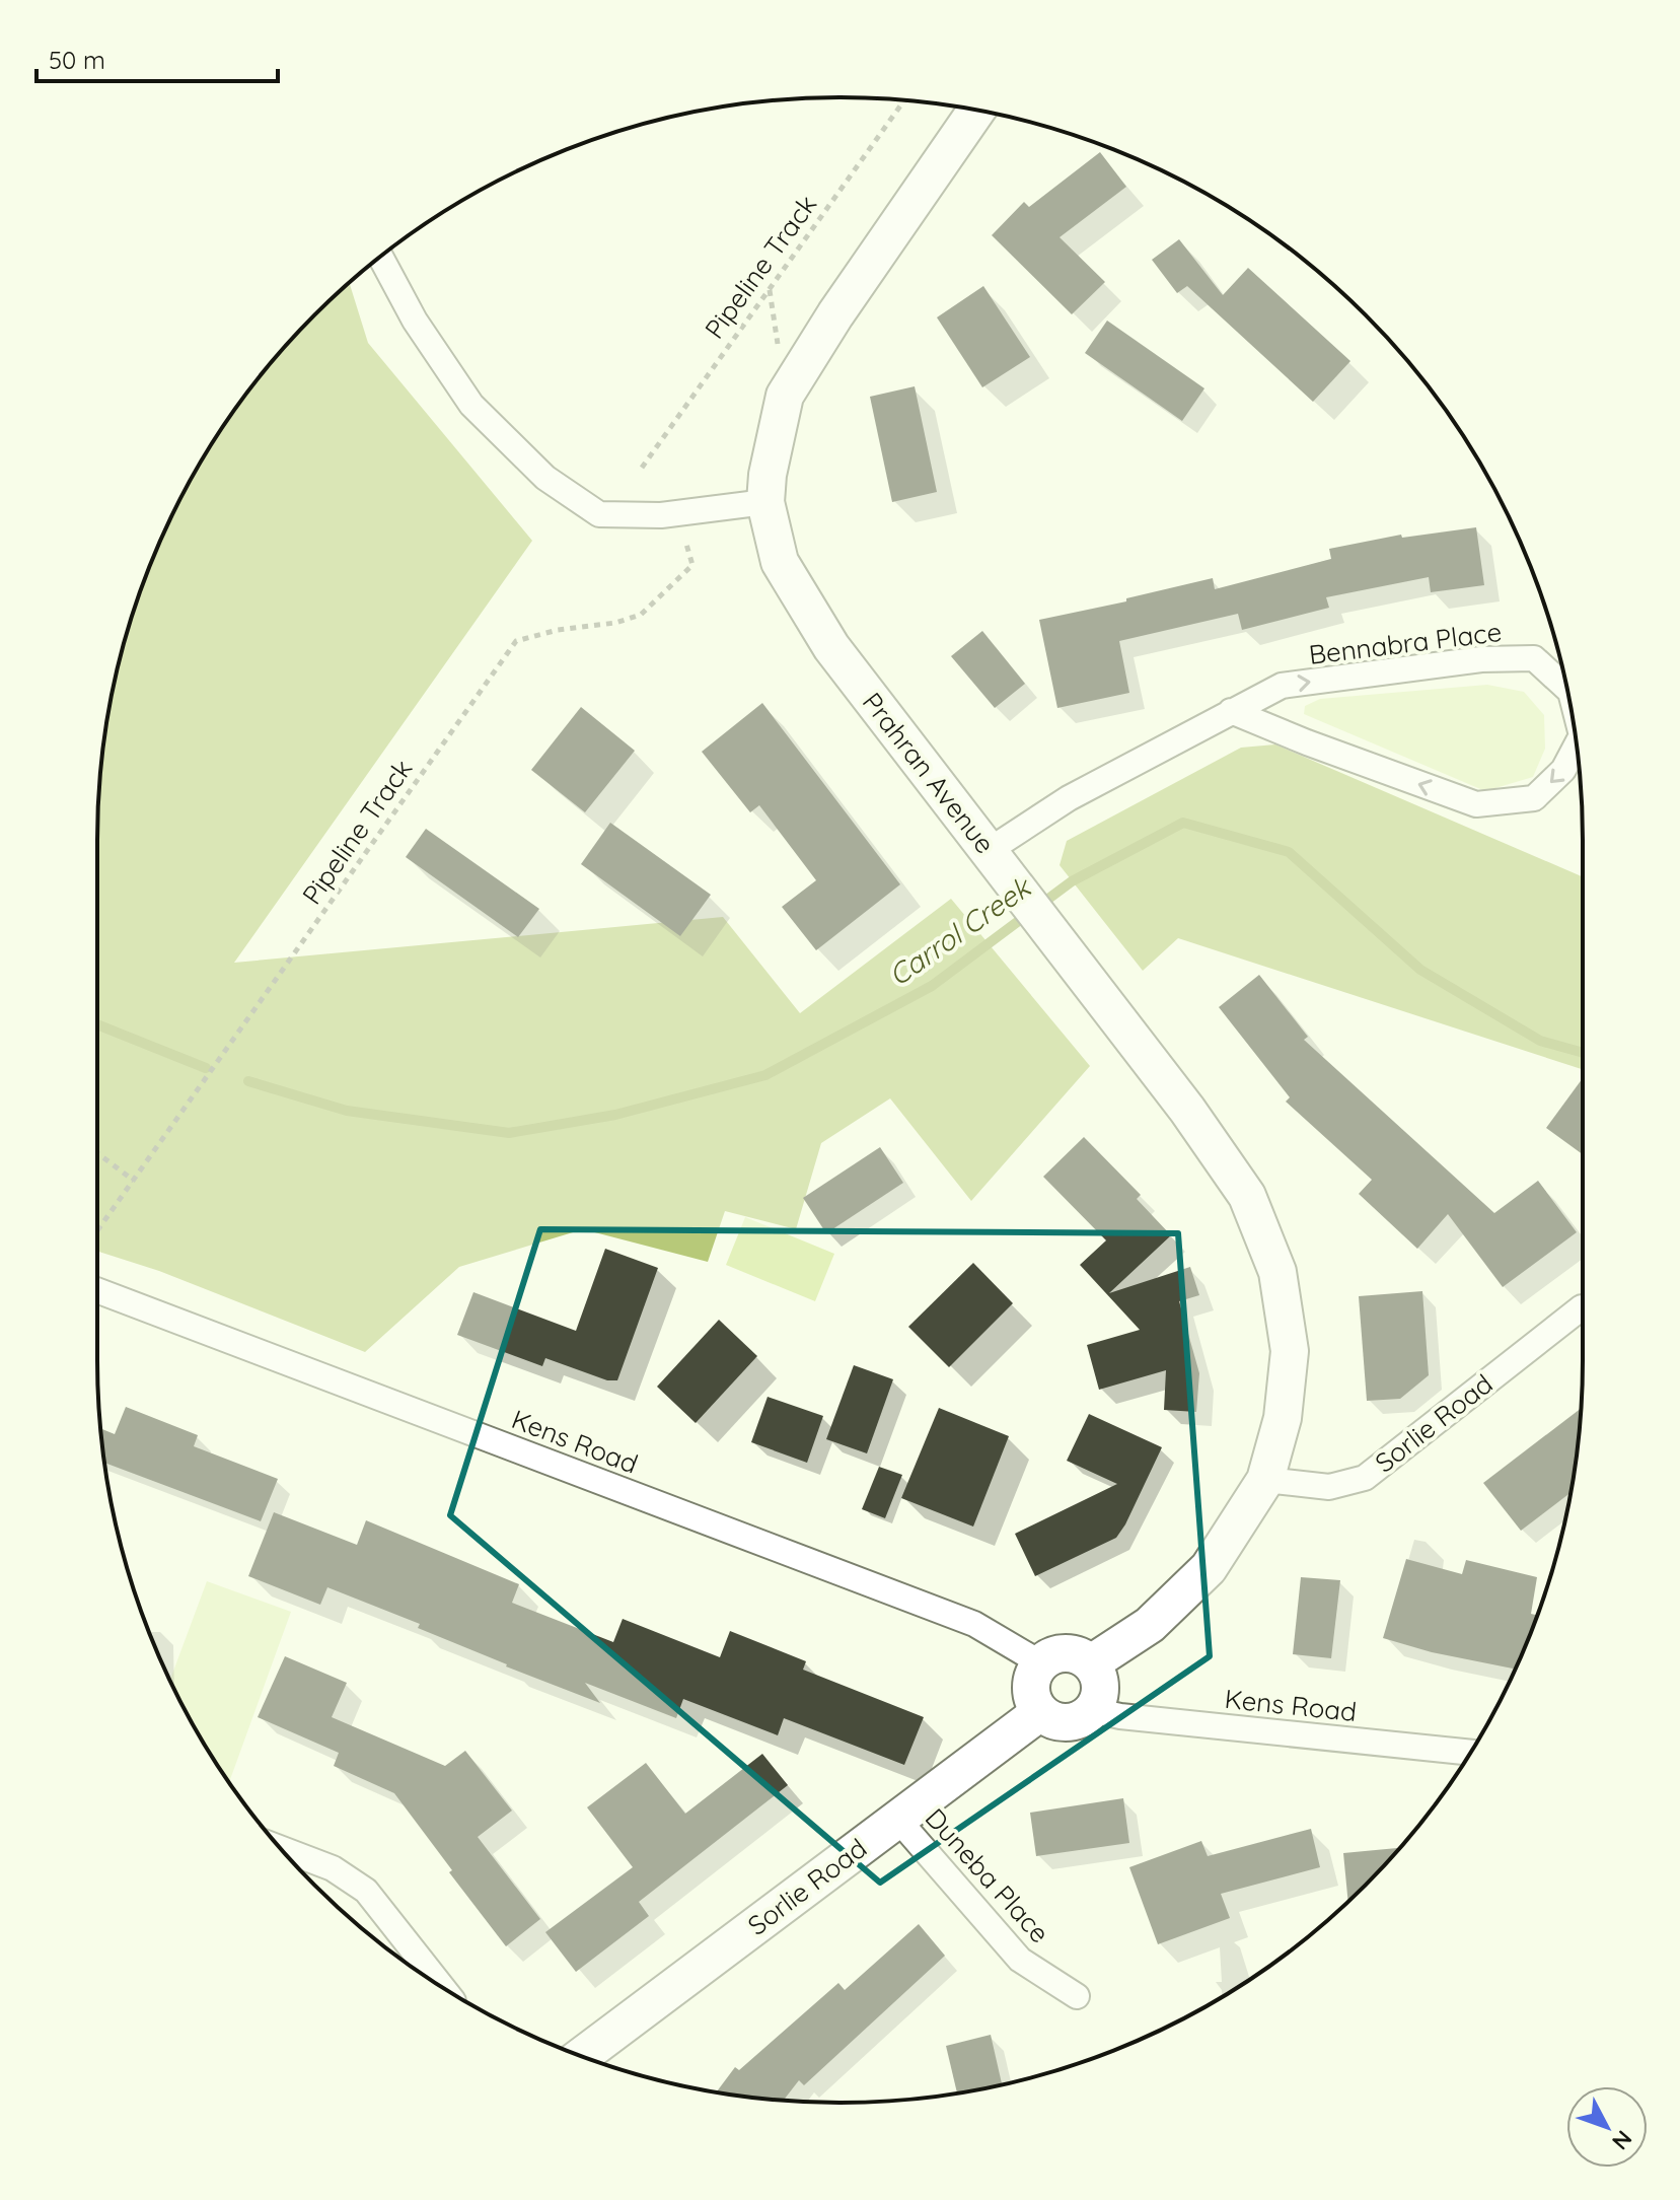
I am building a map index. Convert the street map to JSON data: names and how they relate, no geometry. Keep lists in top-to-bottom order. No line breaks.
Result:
{"streets":{"street":["Bennabra Place","Prahran Avenue","Sorlie Road","Kens Road","Duneba Place"],"path":["Pipeline Track"]},"crossings":[["Bennabra Place","Prahran Avenue"],["Prahran Avenue","Sorlie Road"],["Prahran Avenue","Kens Road"],["Sorlie Road","Kens Road"],["Sorlie Road","Duneba Place"]],"water":["Carrol Creek"],"scale_bar":"50 m","north":"bottom right"}
